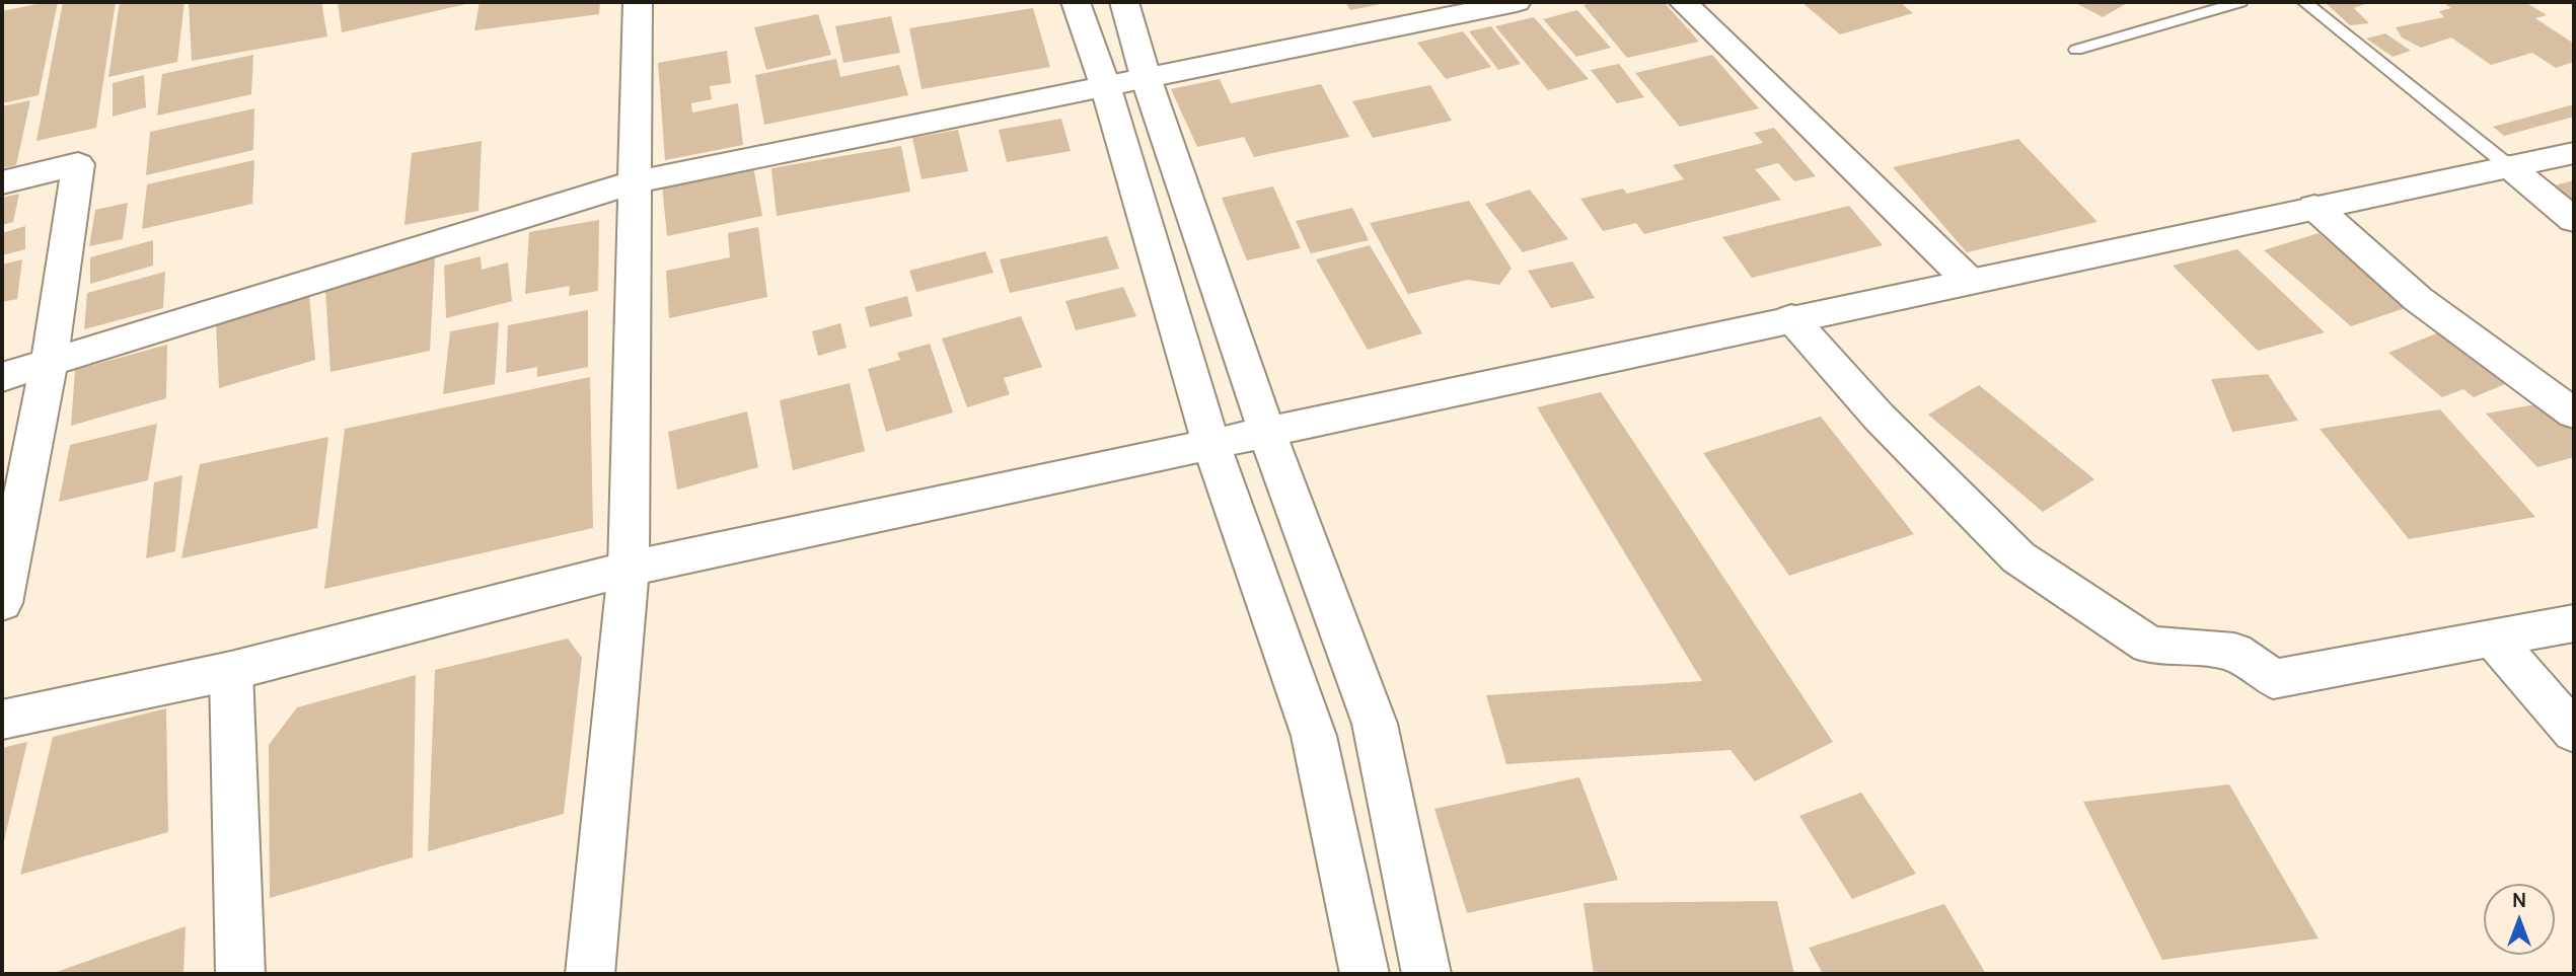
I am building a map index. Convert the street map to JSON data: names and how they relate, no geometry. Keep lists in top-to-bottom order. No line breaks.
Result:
{"north":"top"}
